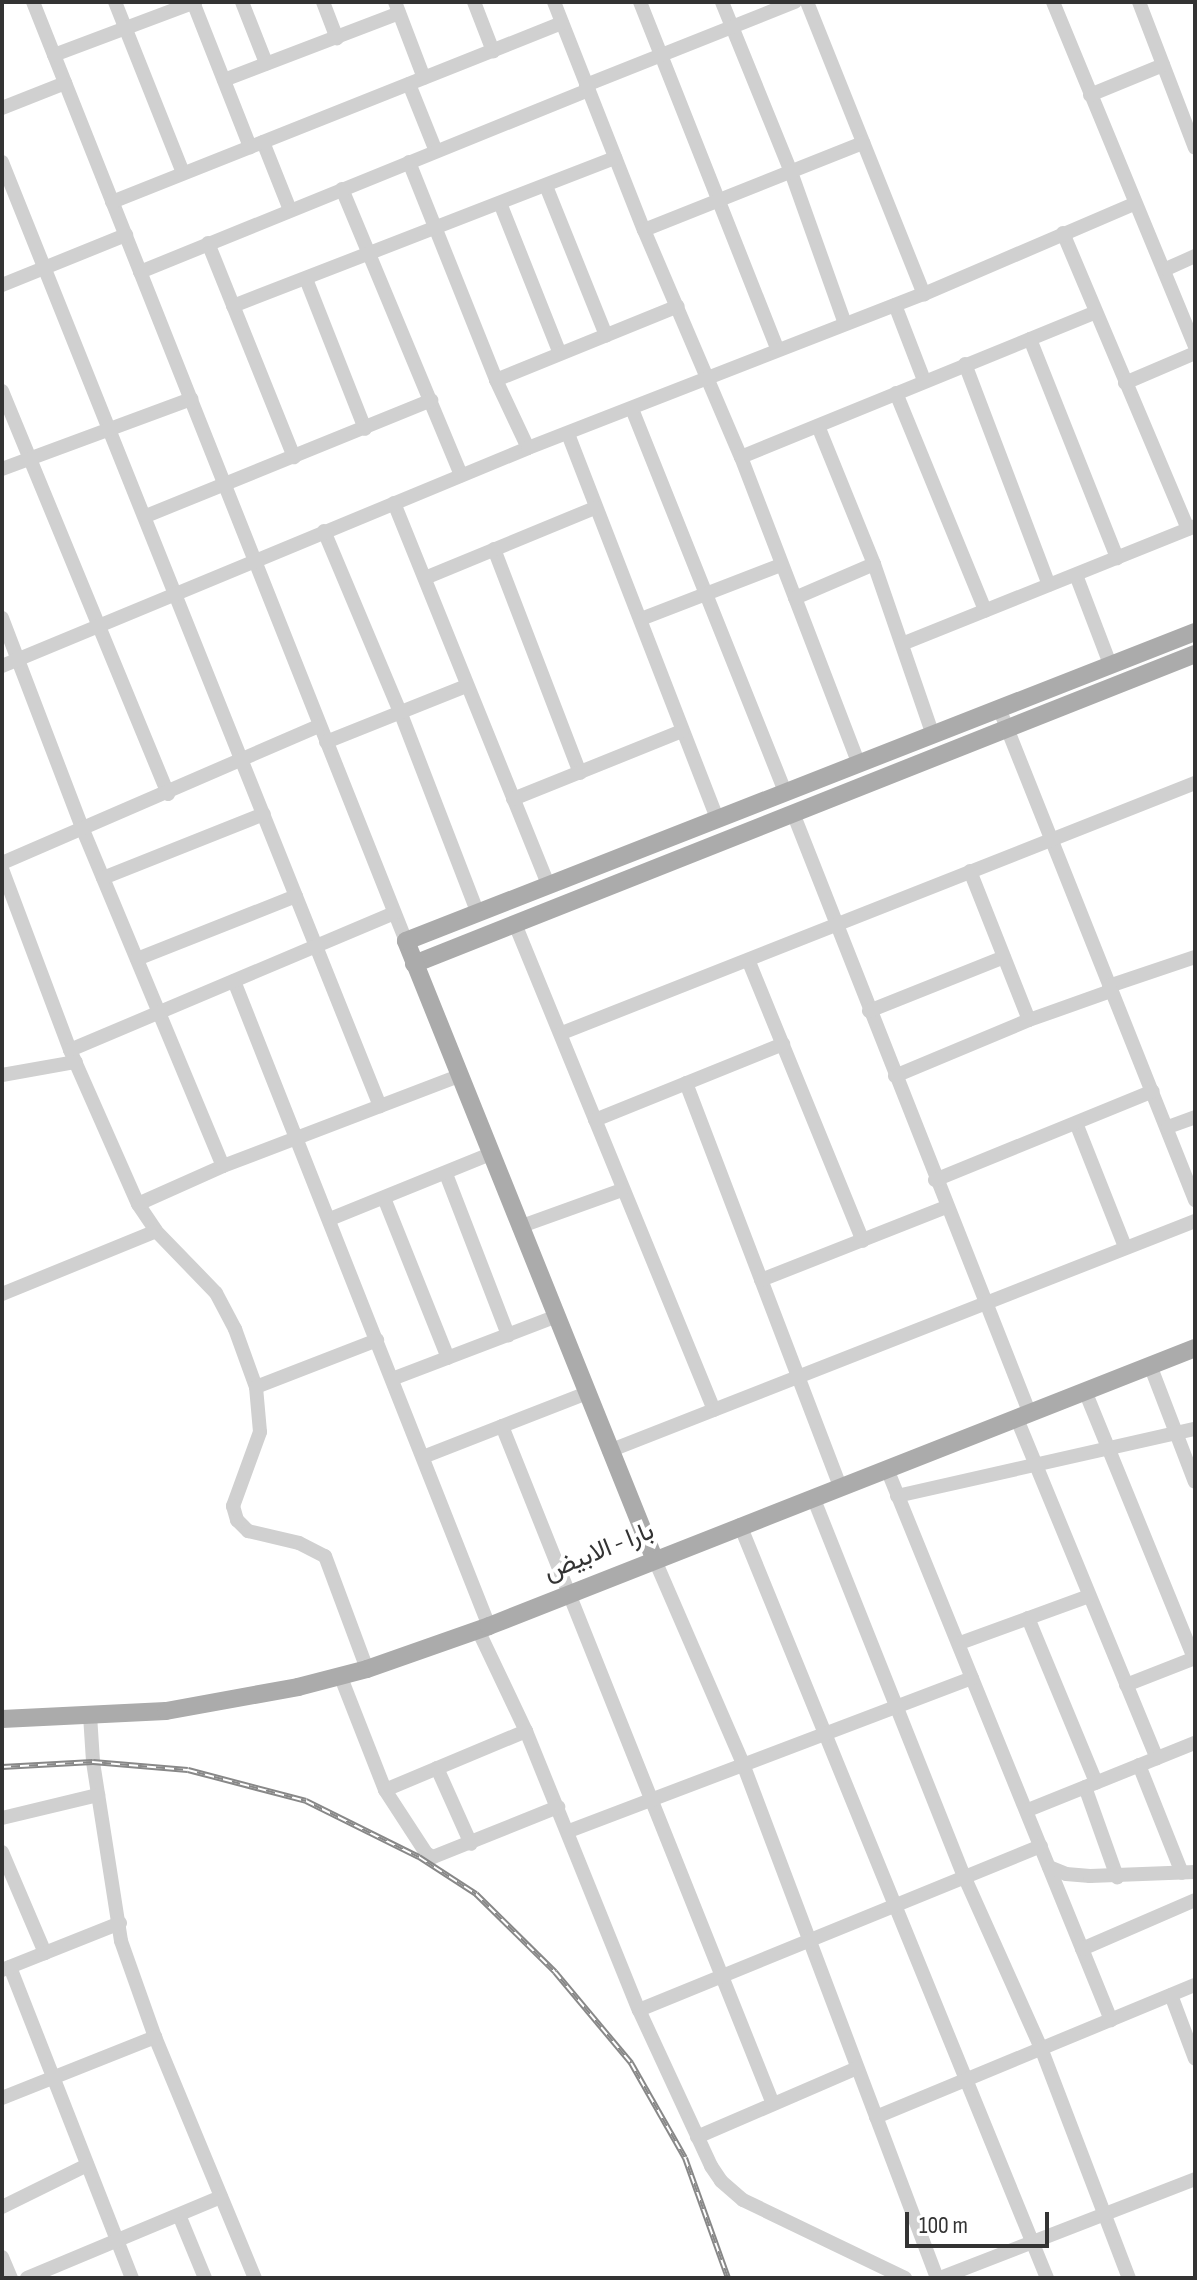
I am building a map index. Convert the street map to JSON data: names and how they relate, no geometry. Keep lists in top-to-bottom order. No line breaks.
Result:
{"streets":{"main road":["بارا - الابيض"]},"scale_bar":"100 m"}
